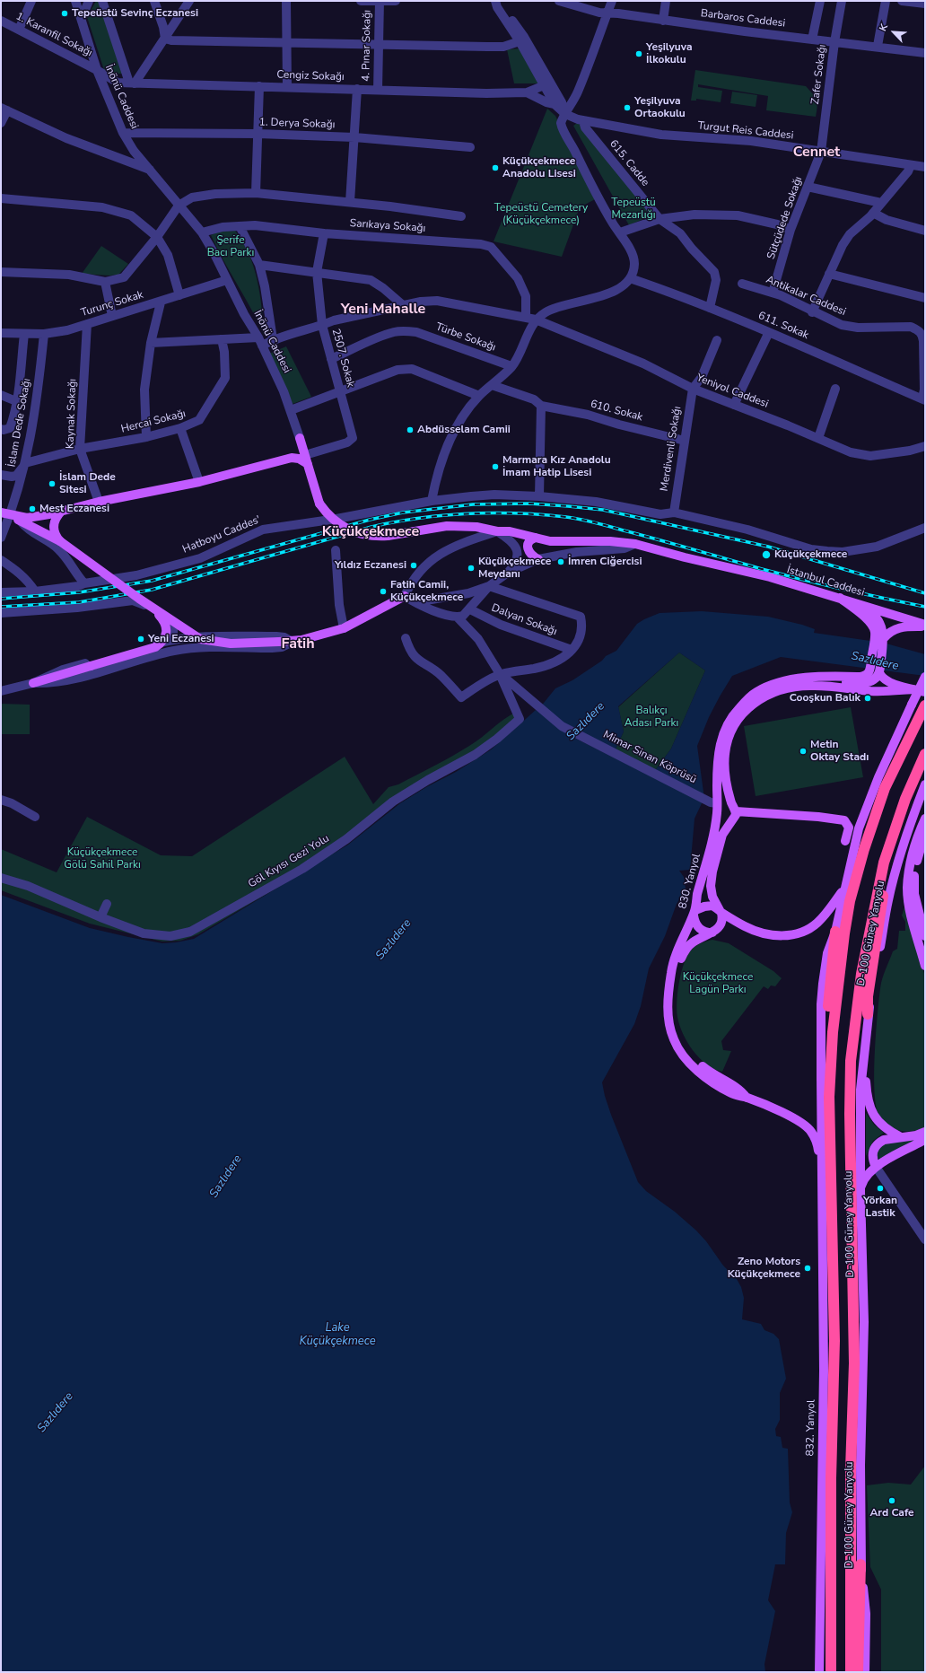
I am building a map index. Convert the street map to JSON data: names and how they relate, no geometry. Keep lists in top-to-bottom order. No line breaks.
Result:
{"streets":{"main road":["İnönü Caddesi","İstanbul Caddesi","830. Yanyol","D-100 Güney Yanyolu","832. Yanyol"],"street":["Barbaros Caddesi","1. Karanfil Sokağı","4. Pınar Sokağı","Zafer Sokağı","Cengiz Sokağı","1. Derya Sokağı","Turgut Reis Caddesi","615. Cadde","Sütçüdede Sokağı","Sarıkaya Sokağı","Antikalar Caddesi","Turunç Sokak","611. Sokak","Türbe Sokağı","2507. Sokak","Yeniyol Caddesi","610. Sokak","Kaynak Sokağı","Hercai Sokağı","İslam Dede Sokağı","Merdivenli Sokağı","Hatboyu Caddes'","Dalyan Sokağı","Mimar Sinan Köprüsü","Göl Kıyısı Gezi Yolu"]},"crossings":[["Barbaros Caddesi","Zafer Sokağı"],["1. Karanfil Sokağı","İnönü Caddesi"],["4. Pınar Sokağı","Cengiz Sokağı"],["Zafer Sokağı","Turgut Reis Caddesi"],["Zafer Sokağı","Sütçüdede Sokağı"],["Cengiz Sokağı","İnönü Caddesi"],["İnönü Caddesi","1. Derya Sokağı"],["İnönü Caddesi","Sarıkaya Sokağı"],["İnönü Caddesi","Turunç Sokak"],["İnönü Caddesi","2507. Sokak"],["İnönü Caddesi","Yeniyol Caddesi"],["İnönü Caddesi","İstanbul Caddesi"],["Turgut Reis Caddesi","615. Cadde"],["Turgut Reis Caddesi","Sütçüdede Sokağı"],["615. Cadde","611. Sokak"],["Sütçüdede Sokağı","Antikalar Caddesi"],["Sarıkaya Sokağı","2507. Sokak"],["Sarıkaya Sokağı","Yeniyol Caddesi"],["Antikalar Caddesi","611. Sokak"],["Turunç Sokak","Kaynak Sokağı"],["Turunç Sokak","İslam Dede Sokağı"],["Türbe Sokağı","2507. Sokak"],["2507. Sokak","Yeniyol Caddesi"],["Yeniyol Caddesi","Merdivenli Sokağı"],["610. Sokak","Merdivenli Sokağı"],["Kaynak Sokağı","Hercai Sokağı"],["Hercai Sokağı","İslam Dede Sokağı"],["Merdivenli Sokağı","Hatboyu Caddes'"],["Mimar Sinan Köprüsü","Göl Kıyısı Gezi Yolu"],["Mimar Sinan Köprüsü","830. Yanyol"],["830. Yanyol","832. Yanyol"]],"districts":["Cennet","Yeni Mahalle","Küçükçekmece","Fatih"],"water":["Sazlıdere","Lake Küçükçekmece"],"parks":["Tepeüstü Mezarlığı","Tepeüstü Cemetery (Küçükçekmece)","Şerife Bacı Parkı","Balıkçı Adası Parkı","Küçükçekmece Gölü Sahil Parkı","Küçükçekmece Lagün Parkı"],"places":["Tepeüstü Sevinç Eczanesi","Yeşilyuva İlkokulu","Yeşilyuva Ortaokulu","Küçükçekmece Anadolu Lisesi","Abdüsselam Camii","Marmara Kız Anadolu İmam Hatip Lisesi","İslam Dede Sitesi","Mest Eczanesi","Küçükçekmece","İmren Ciğercisi","Yıldız Eczanesi","Küçükçekmece Meydanı","Fatih Camii, Küçükçekmece","Yeni Eczanesi","Cooşkun Balık","Metin Oktay Stadı","Yörkan Lastik","Zeno Motors Küçükçekmece","Ard Cafe"],"north":"top left"}
